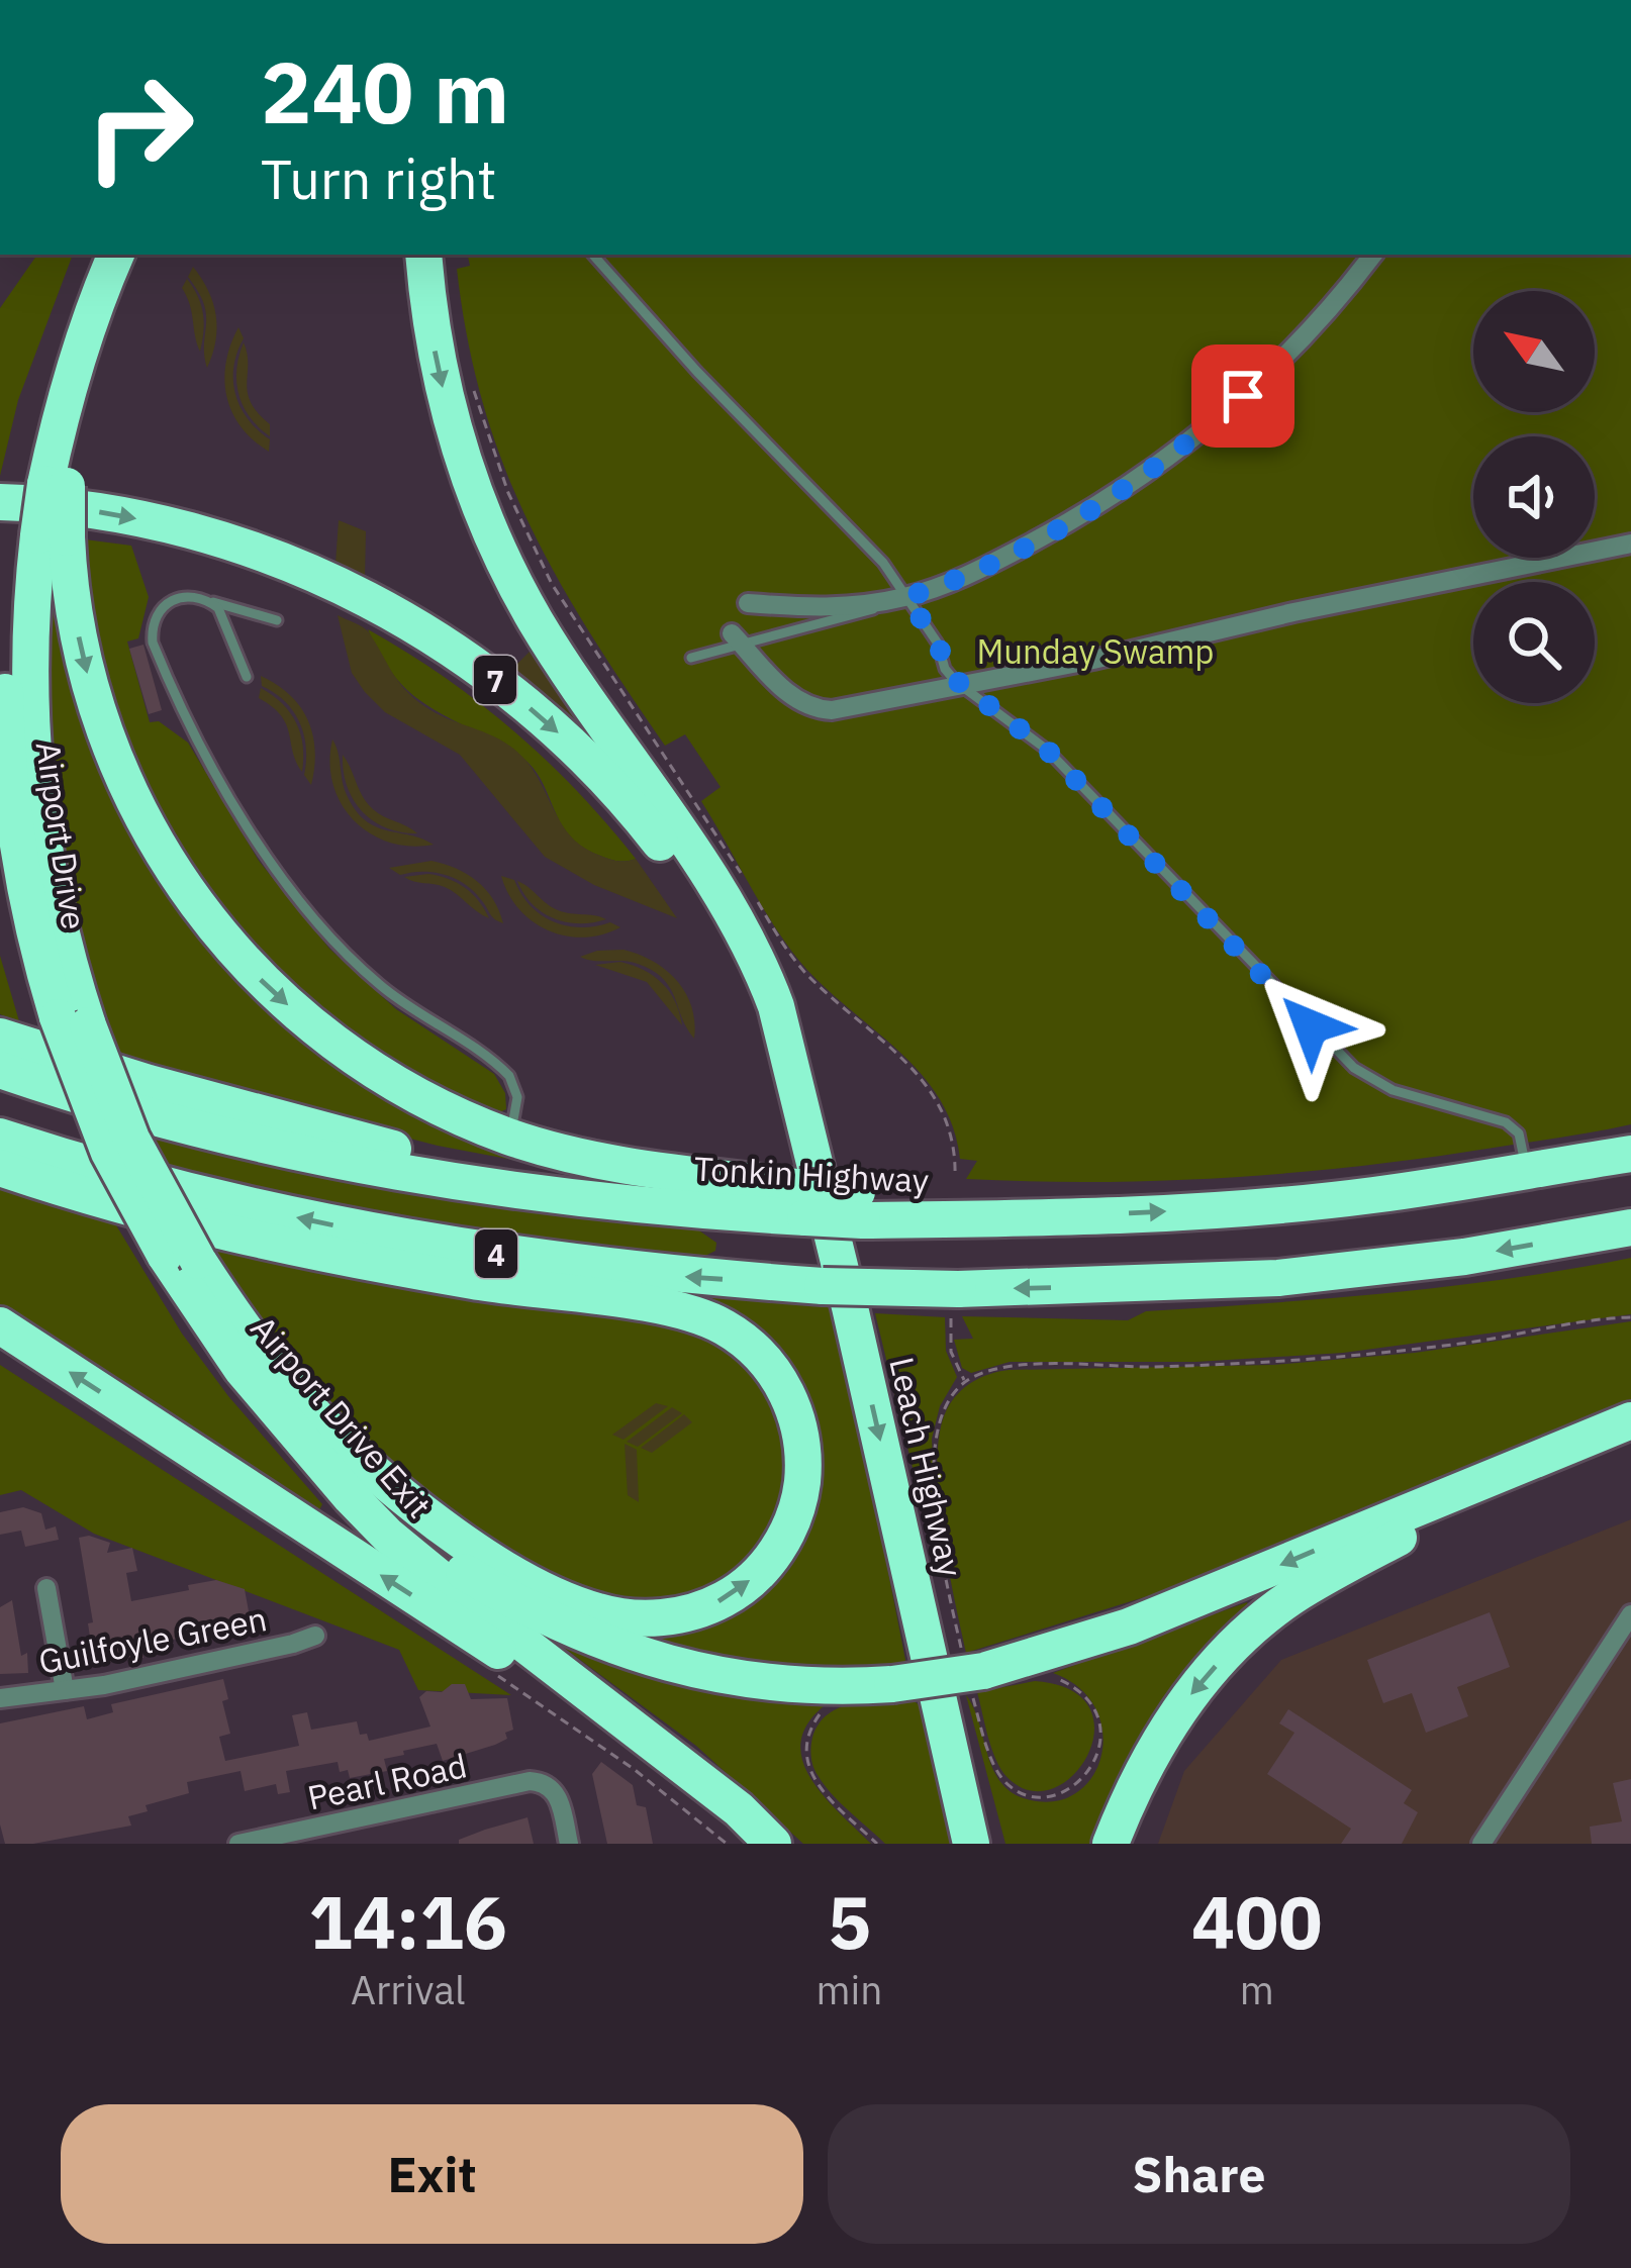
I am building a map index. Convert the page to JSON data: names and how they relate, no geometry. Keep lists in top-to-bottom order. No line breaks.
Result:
{"streets":{"highway":["7","Airport Drive","Tonkin Highway","4","Airport Drive Exit","Leach Highway"],"street":["Guilfoyle Green","Pearl Road"]},"crossings":[["7","Airport Drive"],["7","Leach Highway"],["Airport Drive","Airport Drive Exit"]],"one_way":["Leach Highway"],"parks":["Munday Swamp"],"north":"top left","page":{"turn":["240 m","Turn right"],"eta":["14:16","Arrival","5","min","400","m"],"buttons":["Exit","Share"]}}
